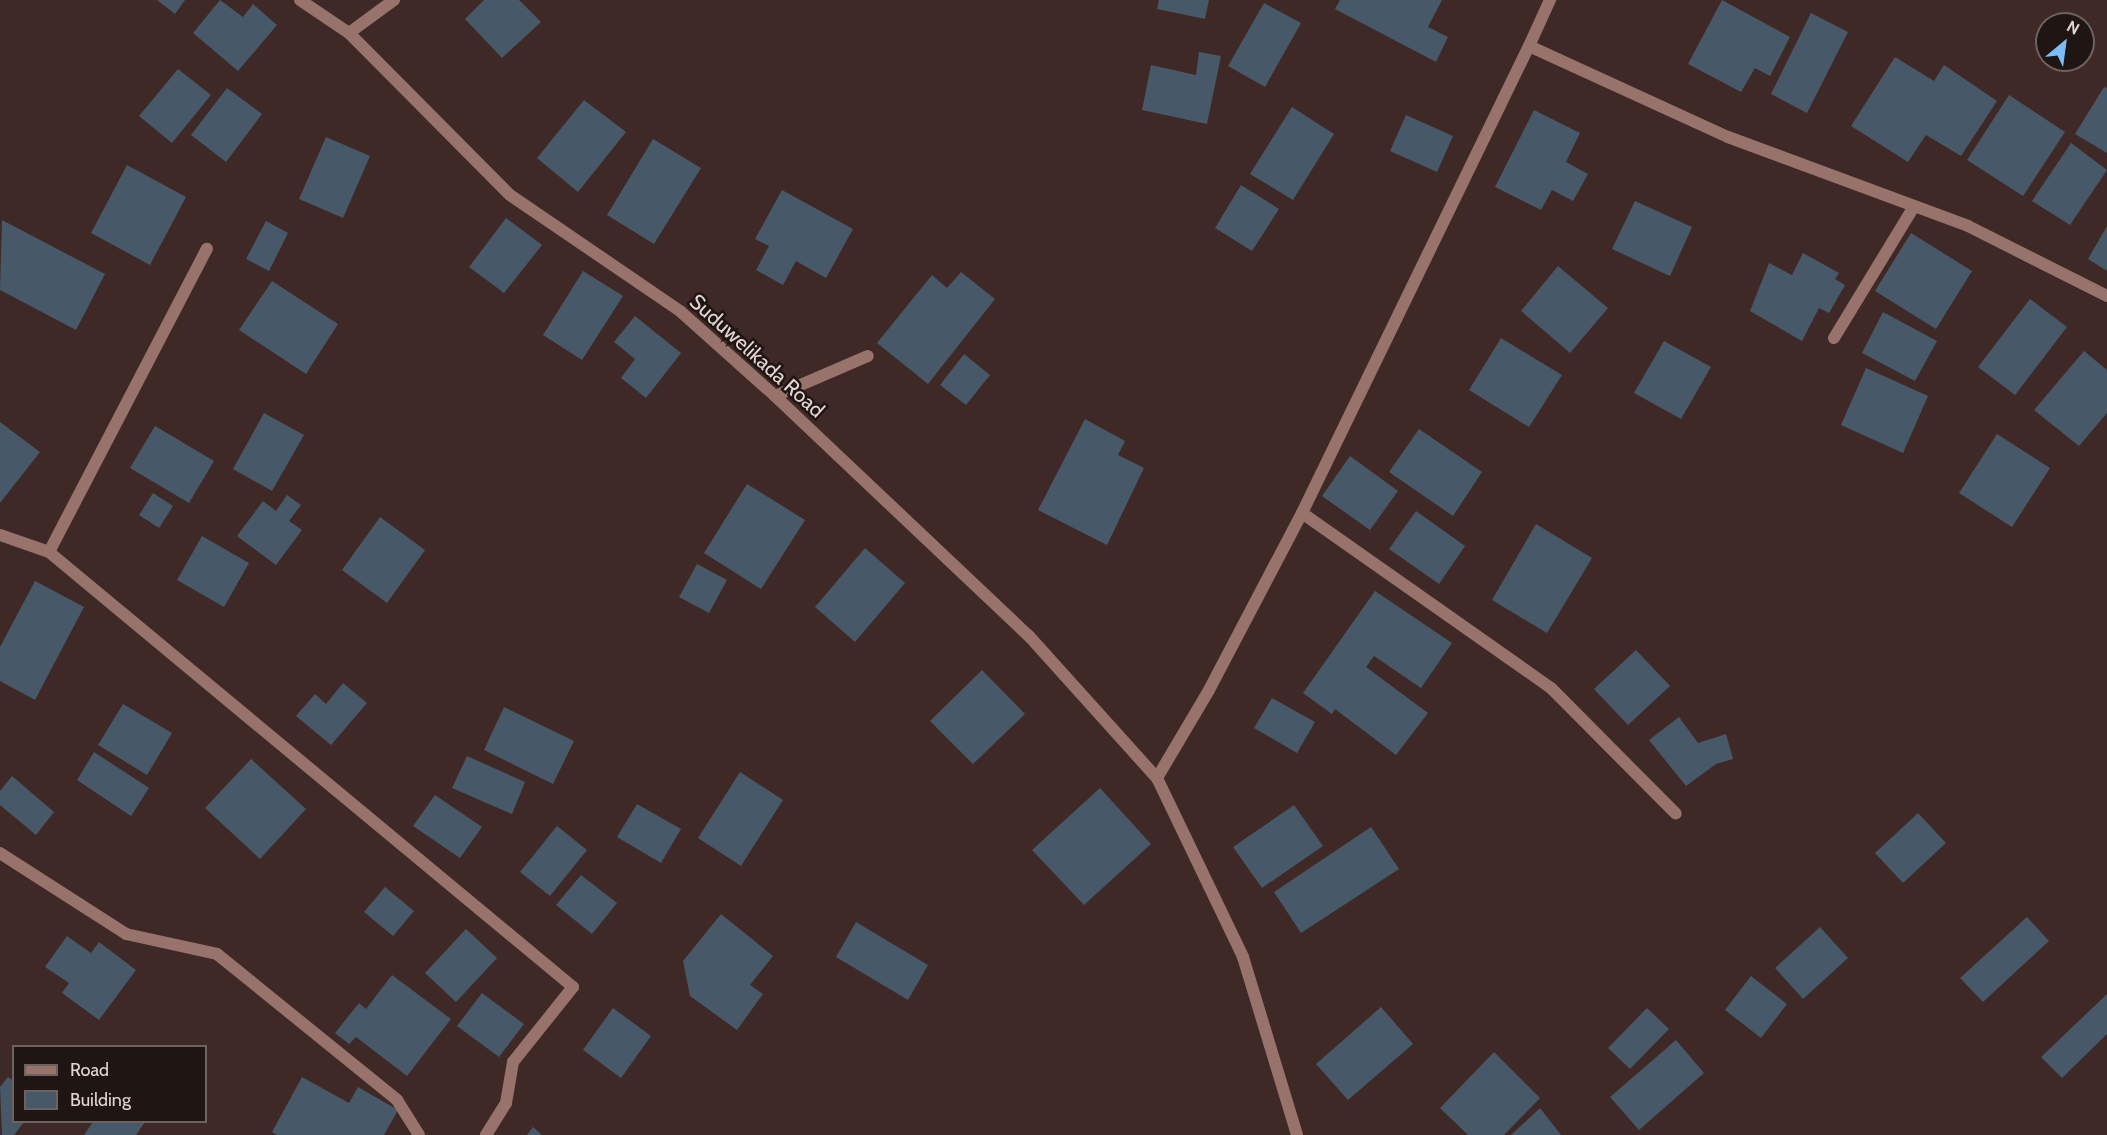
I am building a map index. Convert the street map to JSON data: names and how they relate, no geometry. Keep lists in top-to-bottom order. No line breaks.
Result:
{"streets":{"street":["Suduwelikada Road"]},"legend":["Road","Building"],"north":"top right"}
